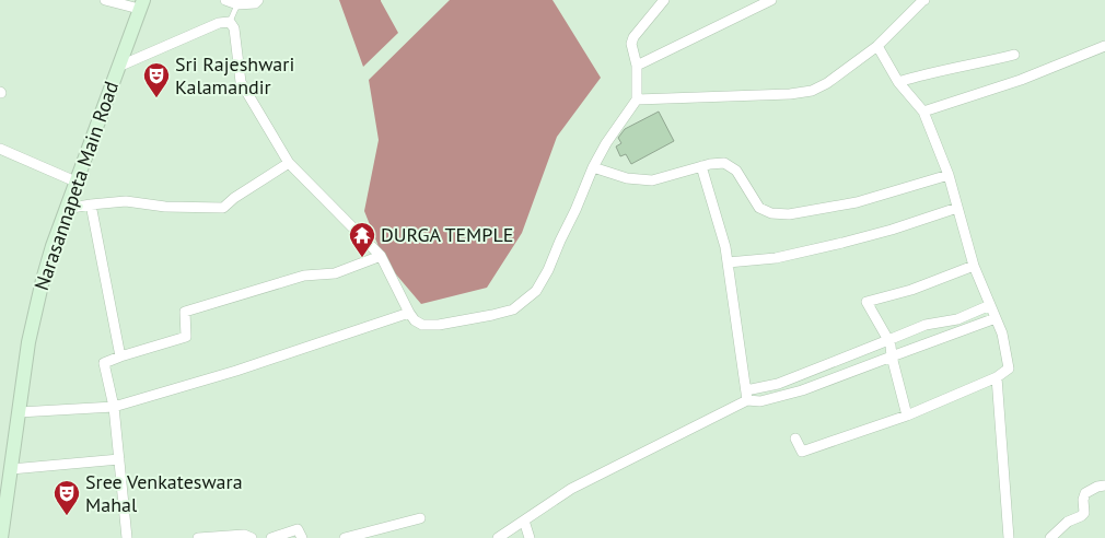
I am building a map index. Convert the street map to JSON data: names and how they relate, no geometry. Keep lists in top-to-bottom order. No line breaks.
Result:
{"streets":{"main road":["Narasannapeta Main Road"]},"places":{"theatre":["Sri Rajeshwari Kalamandir","Sree Venkateswara Mahal"],"temple":["DURGA TEMPLE"]}}
